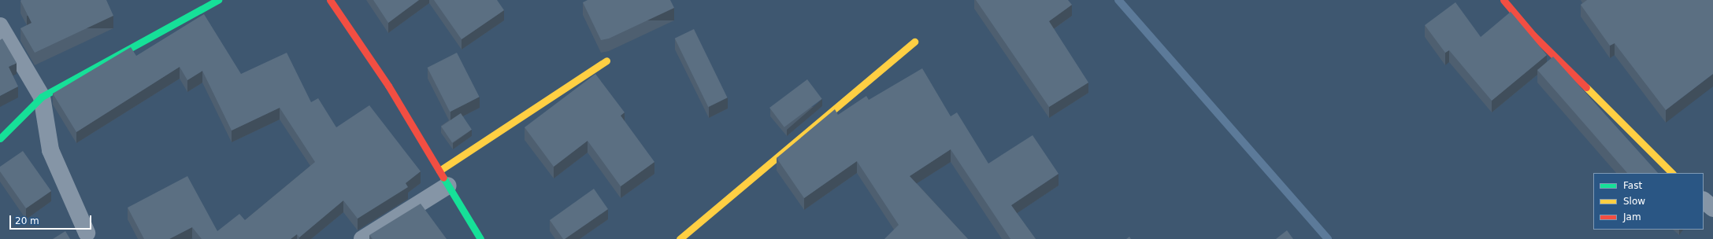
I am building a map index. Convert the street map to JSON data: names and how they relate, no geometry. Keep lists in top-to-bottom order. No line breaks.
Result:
{"legend":["Fast","Slow","Jam"],"scale_bar":"20 m"}
